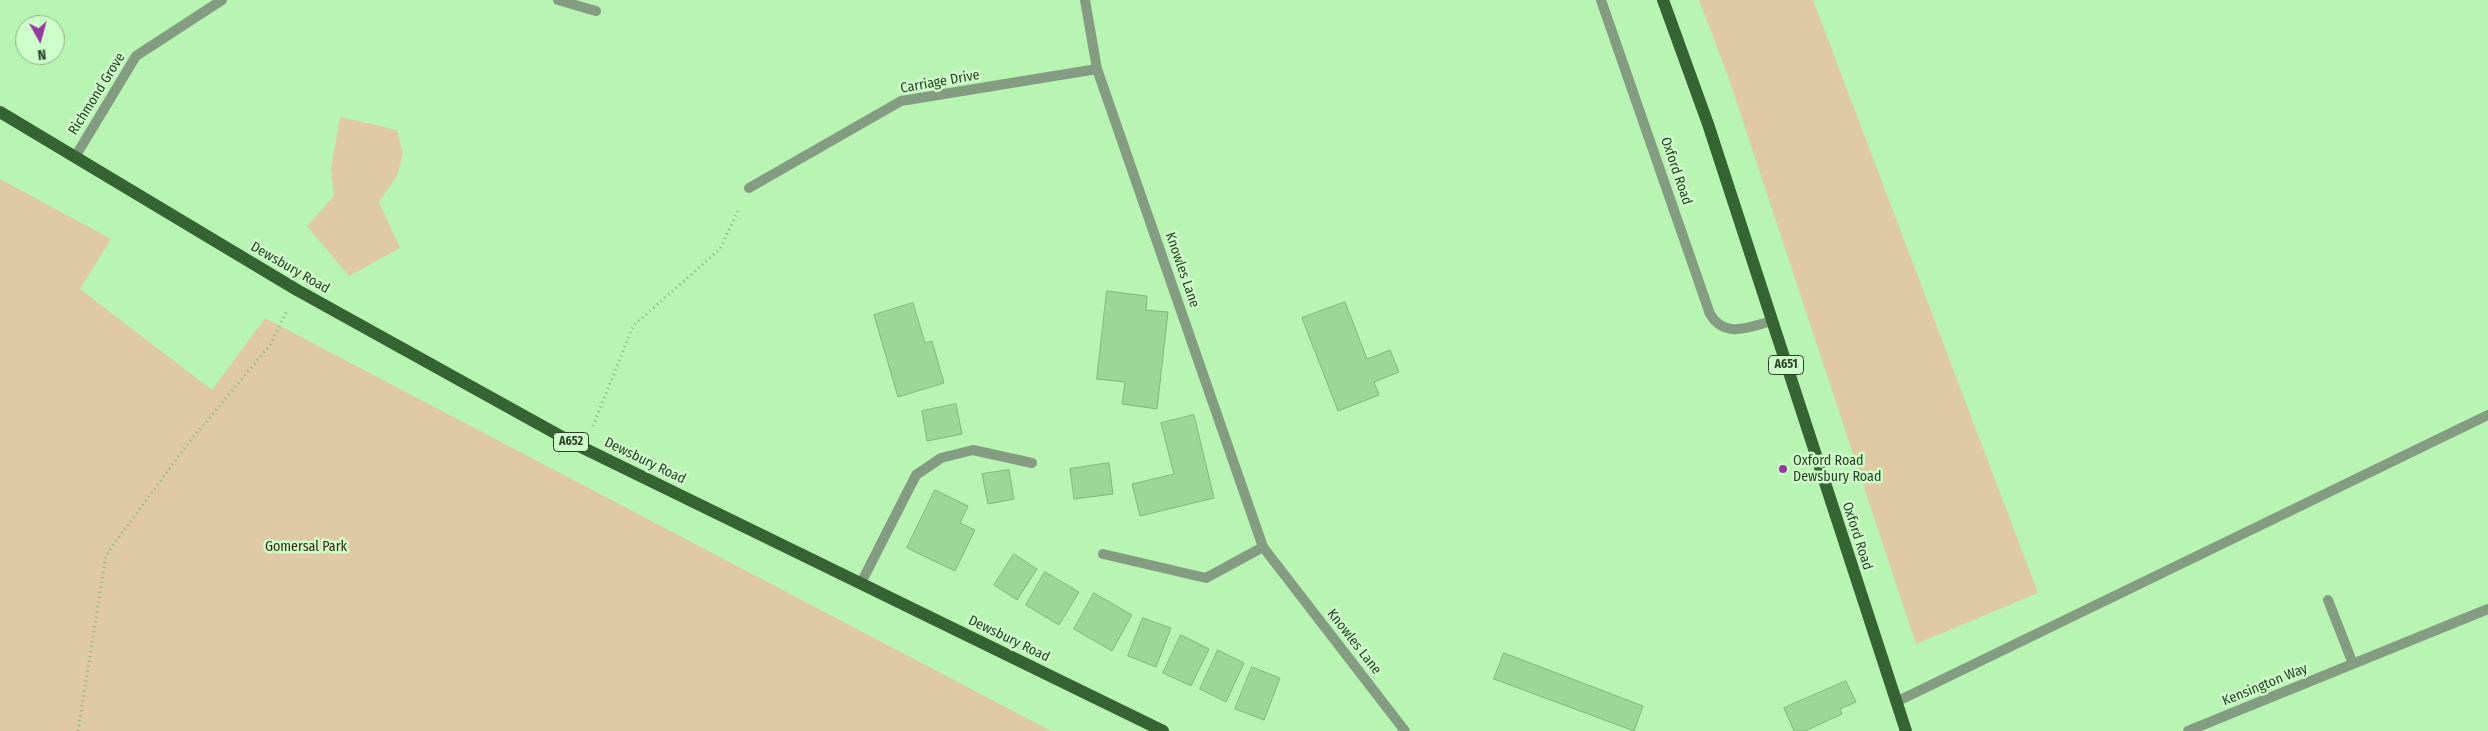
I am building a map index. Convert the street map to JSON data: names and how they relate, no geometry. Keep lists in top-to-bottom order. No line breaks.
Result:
{"streets":{"main road":["Oxford Road","Dewsbury Road","A651","A652"],"street":["Carriage Drive","Richmond Grove","Knowles Lane","Kensington Way"]},"crossings":[["Carriage Drive","Knowles Lane"],["Richmond Grove","Dewsbury Road"]],"parks":["Gomersal Park"],"places":["Oxford Road Dewsbury Road"],"north":"bottom"}
